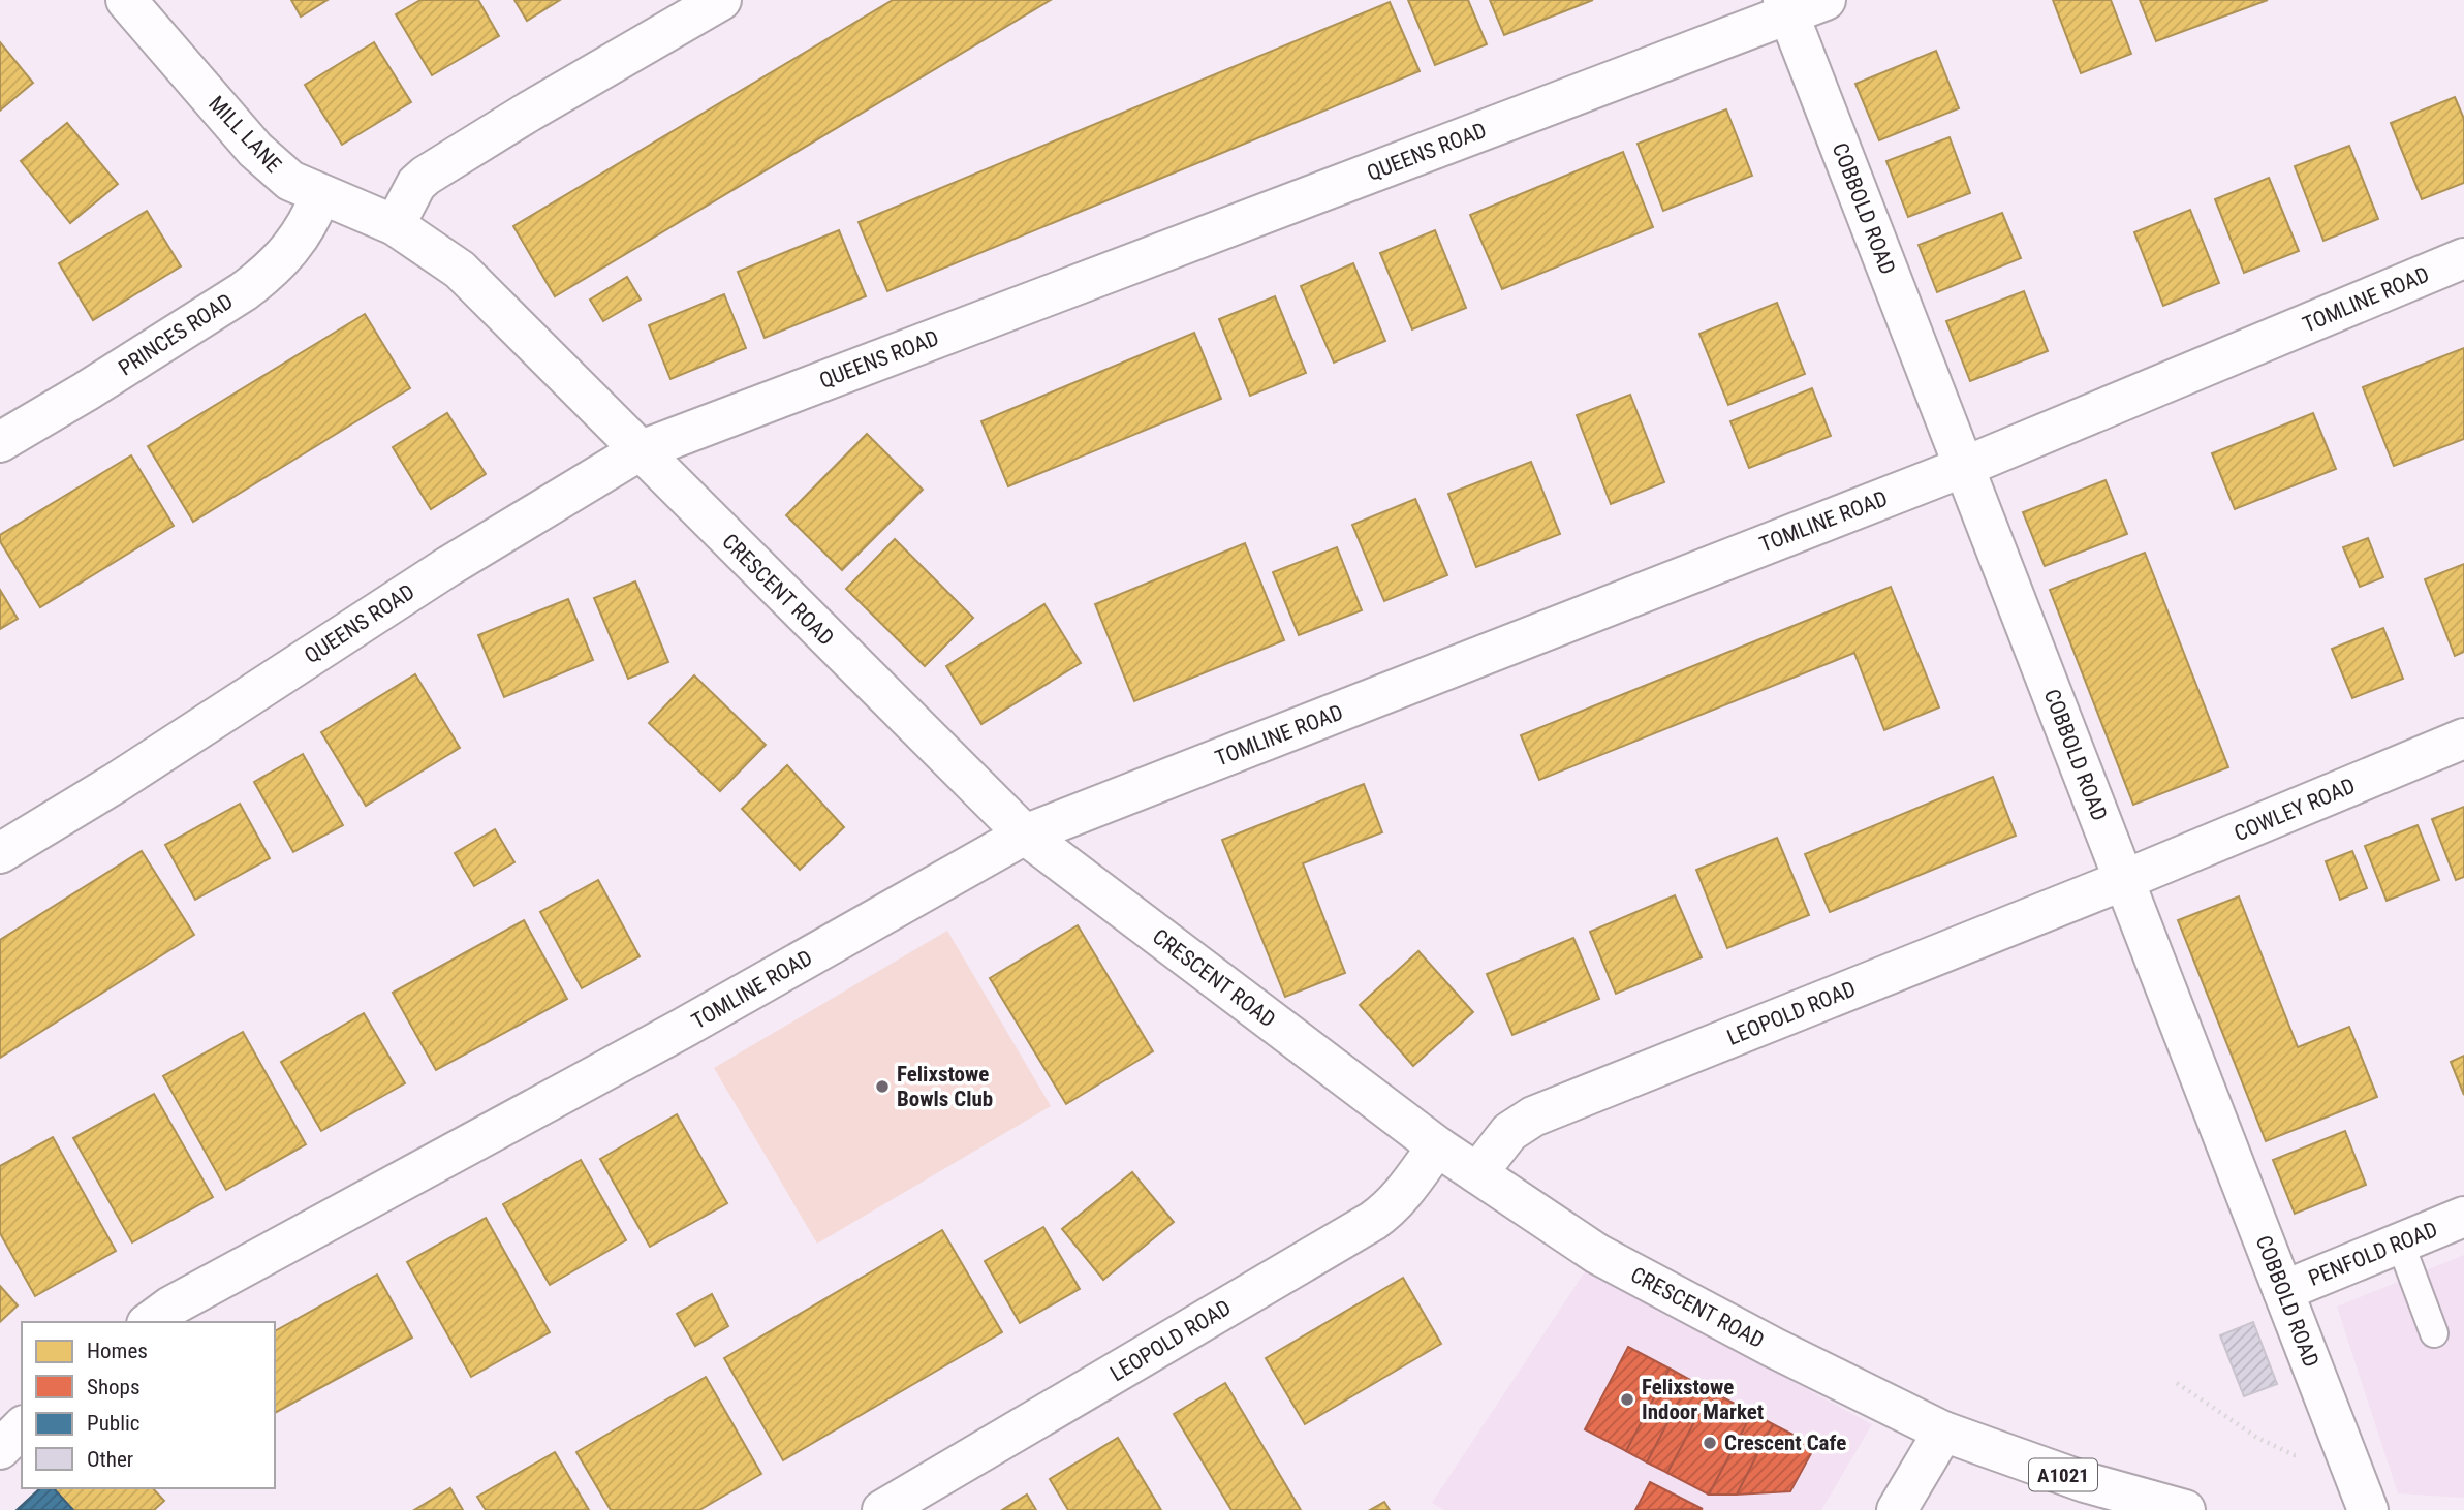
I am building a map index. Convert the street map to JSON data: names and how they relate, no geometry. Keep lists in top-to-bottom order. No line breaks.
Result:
{"streets":{"street":["MILL LANE","QUEENS ROAD","COBBOLD ROAD","TOMLINE ROAD","PRINCES ROAD","CRESCENT ROAD","COWLEY ROAD","LEOPOLD ROAD","PENFOLD ROAD","A1021"]},"crossings":[["MILL LANE","PRINCES ROAD"],["MILL LANE","CRESCENT ROAD"],["QUEENS ROAD","COBBOLD ROAD"],["QUEENS ROAD","CRESCENT ROAD"],["COBBOLD ROAD","TOMLINE ROAD"],["COBBOLD ROAD","COWLEY ROAD"],["COBBOLD ROAD","LEOPOLD ROAD"],["COBBOLD ROAD","PENFOLD ROAD"],["TOMLINE ROAD","CRESCENT ROAD"],["CRESCENT ROAD","LEOPOLD ROAD"],["COWLEY ROAD","LEOPOLD ROAD"]],"places":["Felixstowe Bowls Club","Felixstowe Indoor Market","Crescent Cafe"],"legend":["Homes","Shops","Public","Other"]}
